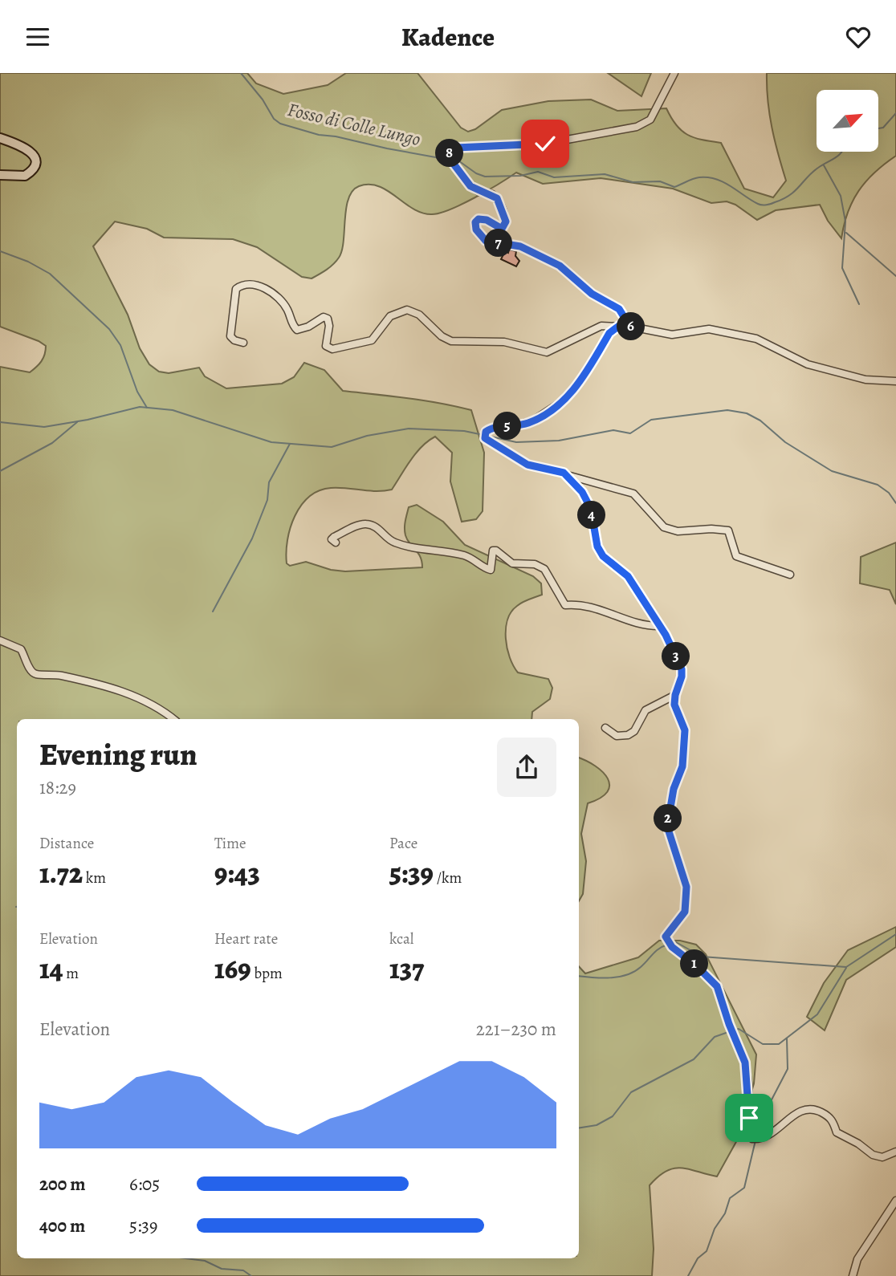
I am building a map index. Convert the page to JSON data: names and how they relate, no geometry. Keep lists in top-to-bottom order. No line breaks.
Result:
{"water":["Fosso di Colle Lungo"],"north":"top right","page":{"header":"Kadence","pins":["8","7","6","5","4","3","2","1"],"heading":["Evening run","18:29"],"stats":[["Distance","1.72 km"],["Time","9:43"],["Pace","5:39 /km"],["Elevation","14 m"],["Heart rate","169 bpm"],["kcal","137"]],"chart":["Elevation","221–230 m"],"list":[{"name":"200 m","note":"6:05"},{"name":"400 m","note":"5:39"}]}}
